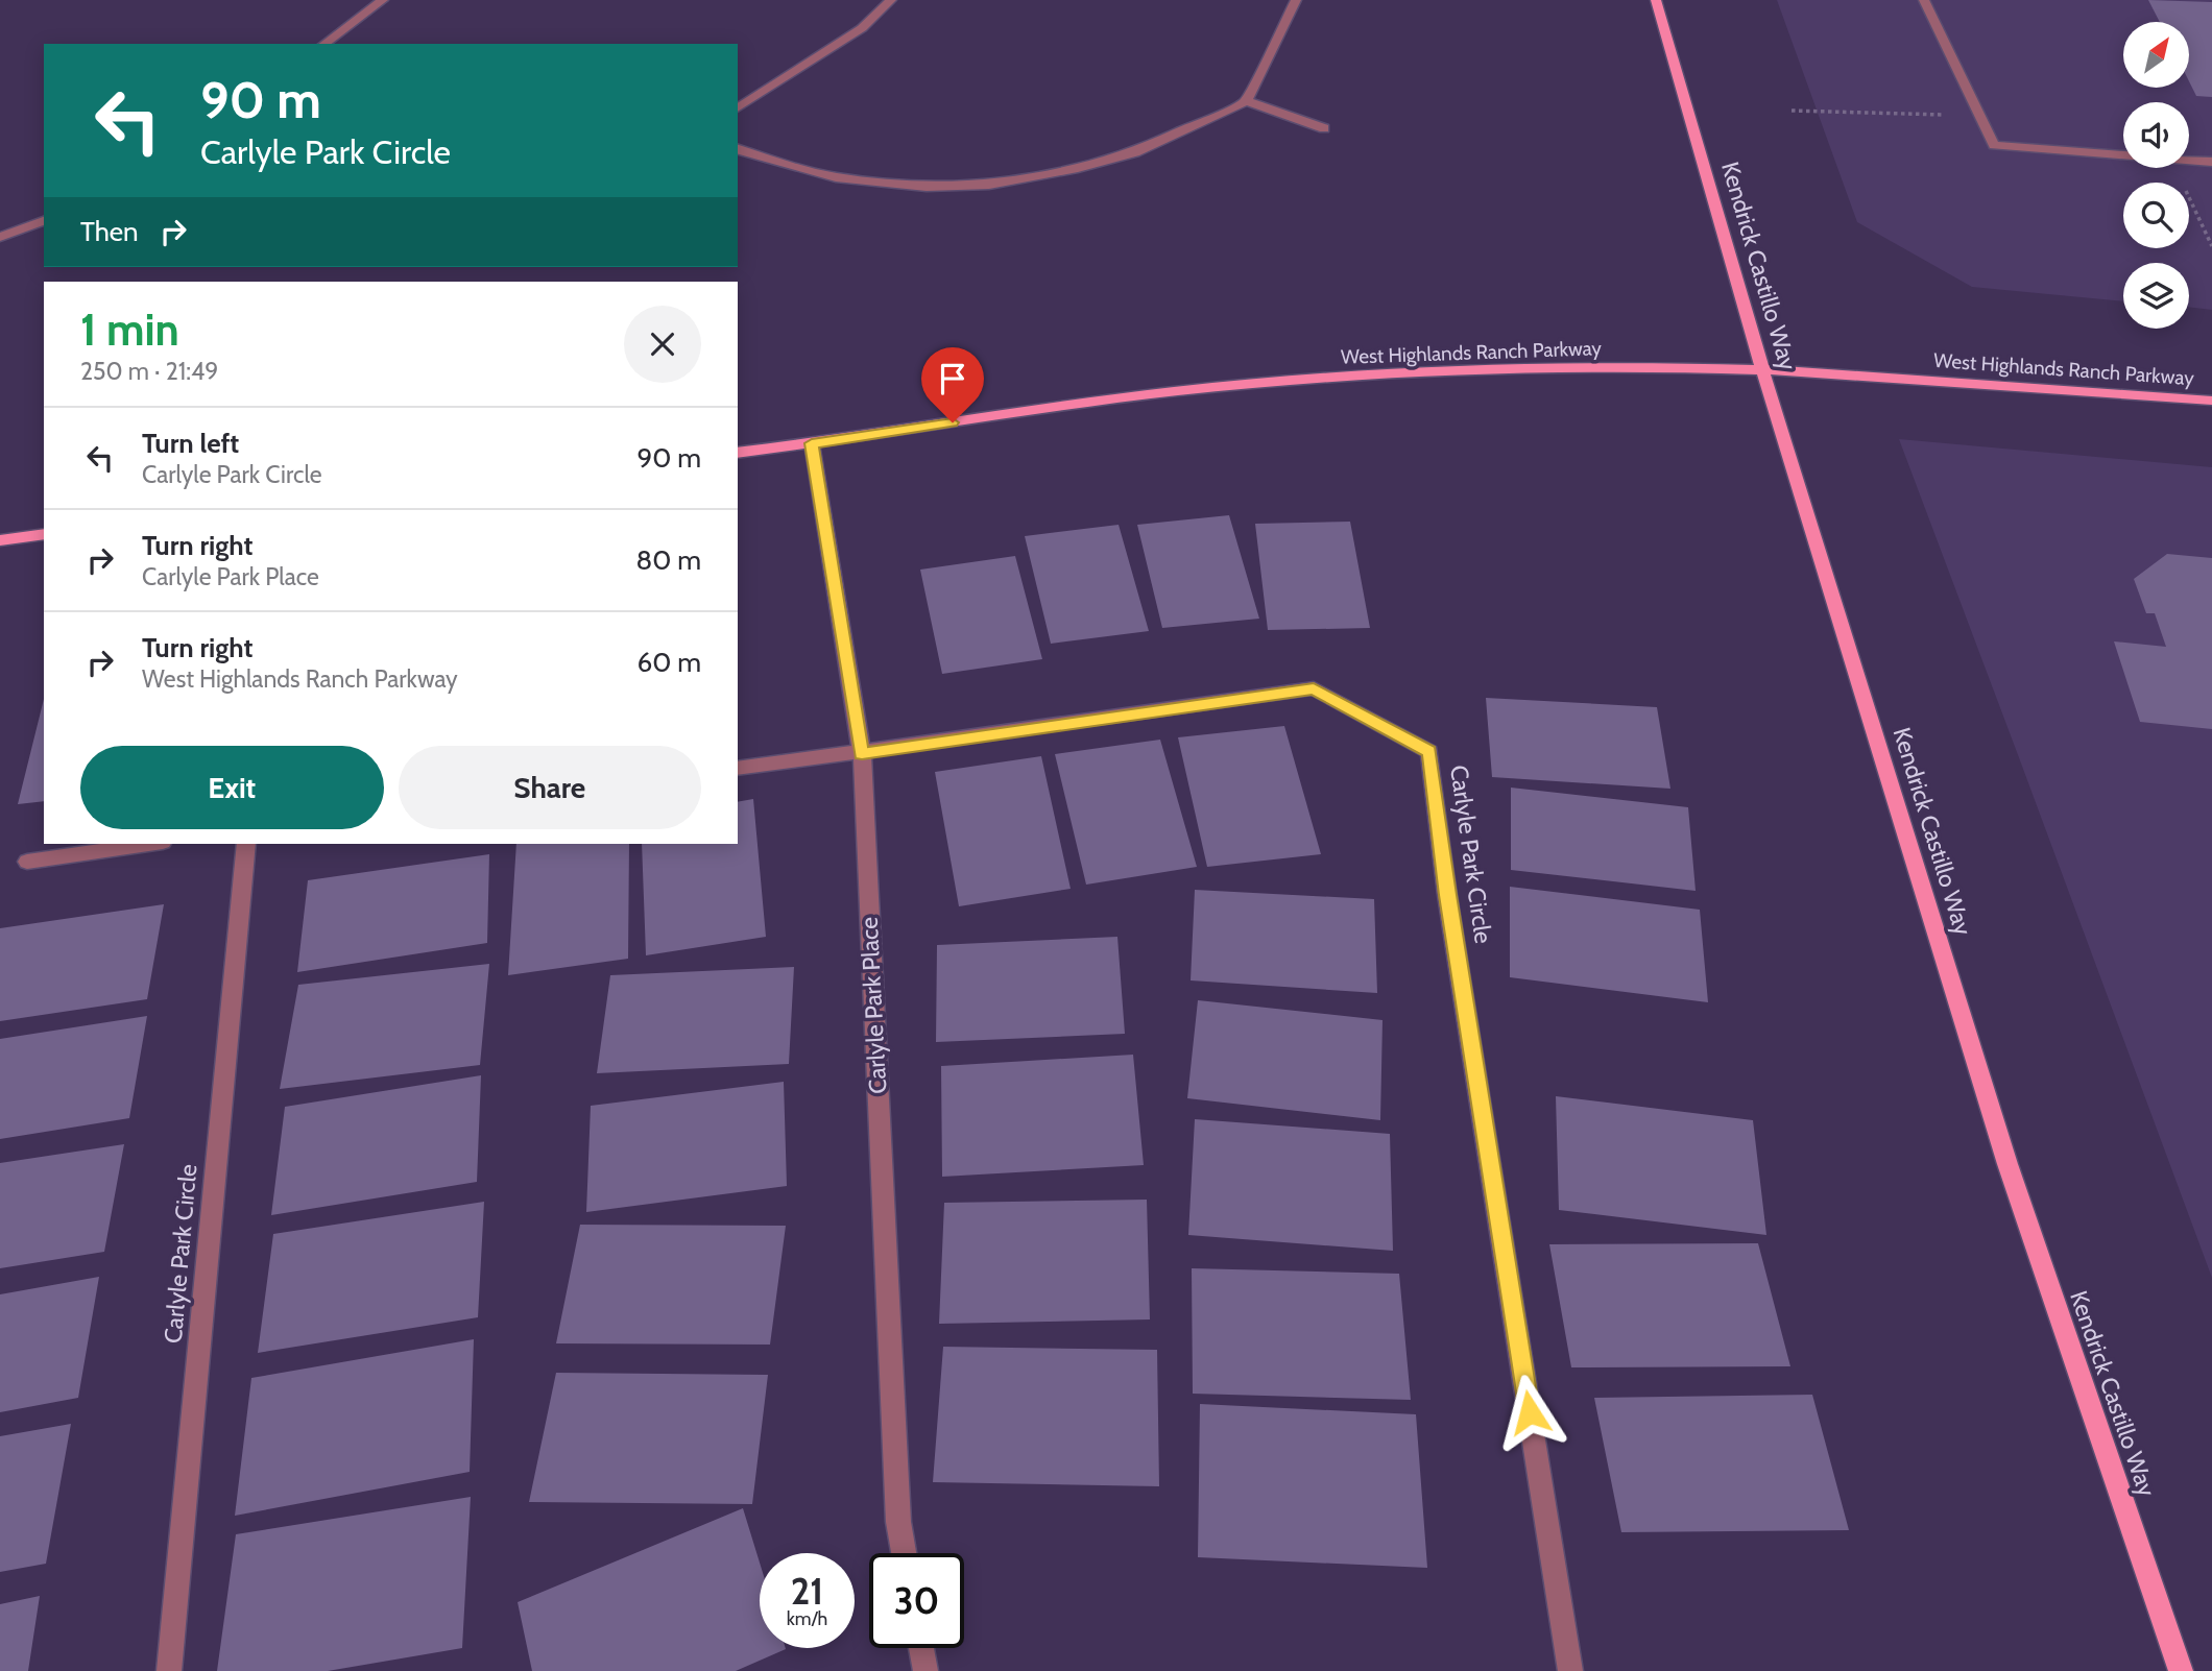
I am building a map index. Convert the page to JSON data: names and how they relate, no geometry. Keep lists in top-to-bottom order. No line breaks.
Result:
{"streets":{"main road":["Kendrick Castillo Way","West Highlands Ranch Parkway"],"street":["Carlyle Park Circle","Carlyle Park Place"]},"crossings":[["Kendrick Castillo Way","West Highlands Ranch Parkway"],["West Highlands Ranch Parkway","Carlyle Park Place"],["Carlyle Park Circle","Carlyle Park Place"]],"north":"top right","page":{"turn":["90 m","Carlyle Park Circle"],"then":"Then","heading":["1 min","250 m · 21:49"],"list":[{"name":"Turn left","note":"Carlyle Park Circle","value":"90 m"},{"name":"Turn right","note":"Carlyle Park Place","value":"80 m"},{"name":"Turn right","note":"West Highlands Ranch Parkway","value":"60 m"}],"buttons":["Exit","Share"],"speed":"21 km/h","limit":"30"}}
